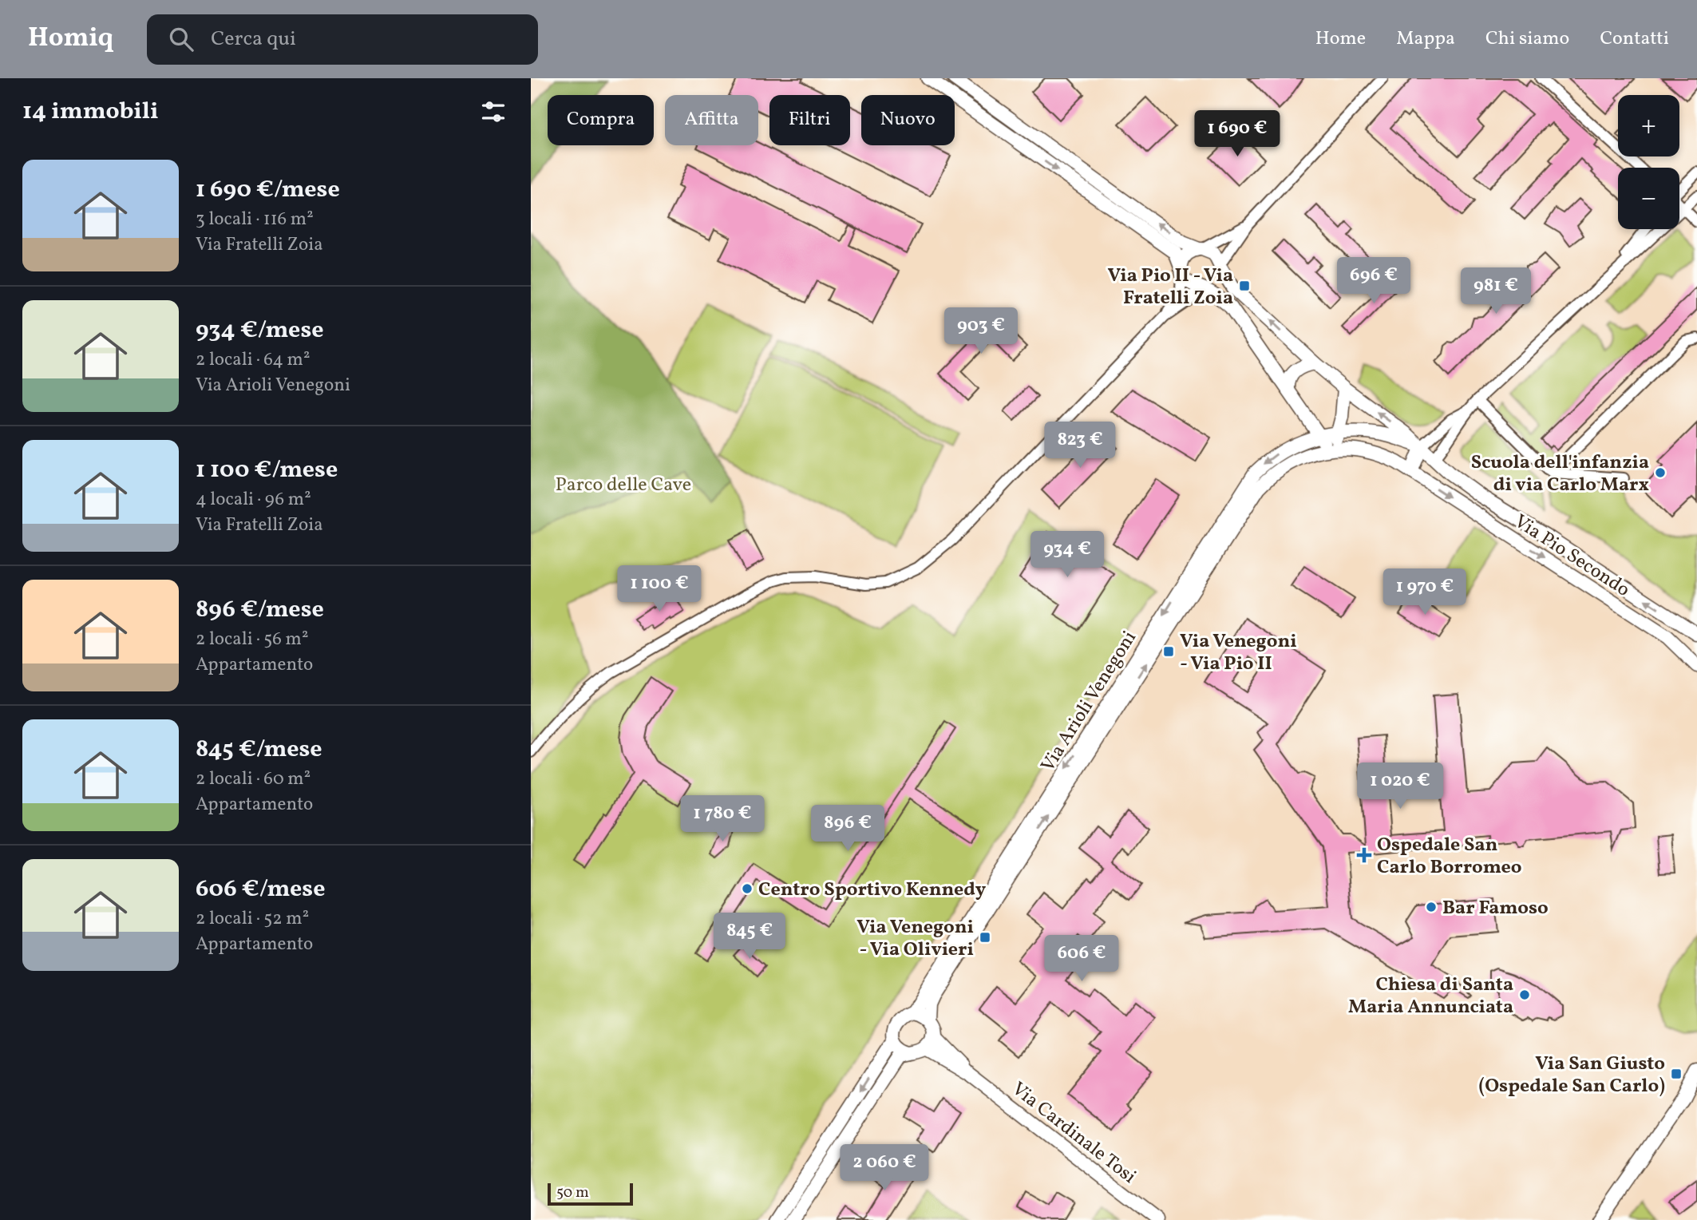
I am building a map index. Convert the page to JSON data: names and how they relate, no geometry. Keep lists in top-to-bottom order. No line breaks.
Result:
{"streets":{"main road":["Via Pio Secondo","Via Arioli Venegoni","Via Cardinale Tosi"]},"crossings":[["Via Pio Secondo","Via Arioli Venegoni"],["Via Arioli Venegoni","Via Cardinale Tosi"]],"parks":["Parco delle Cave"],"places":{"transit":["Via Pio II - Via Fratelli Zoia","Via Venegoni - Via Pio II","Via Venegoni - Via Olivieri","Via San Giusto (Ospedale San Carlo)"],"other":["Scuola dell'infanzia di via Carlo Marx","Centro Sportivo Kennedy","Bar Famoso","Chiesa di Santa Maria Annunciata"],"health":["Ospedale San Carlo Borromeo"]},"scale_bar":"50 m","page":{"header":"Homiq","search":"Cerca qui","nav":["Home","Mappa","Chi siamo","Contatti"],"heading":"14 immobili","map_buttons":["+","−"],"chip":["Compra","Affitta","Filtri","Nuovo"],"price":["1 690 €","696 €","981 €","903 €","823 €","934 €","1 100 €","1 970 €","1 020 €","1 780 €","896 €","845 €","606 €","2 060 €"],"list":[{"name":"1 690 €/mese","note":"3 locali · 116 m² · Via Fratelli Zoia"},{"name":"934 €/mese","note":"2 locali · 64 m² · Via Arioli Venegoni"},{"name":"1 100 €/mese","note":"4 locali · 96 m² · Via Fratelli Zoia"},{"name":"896 €/mese","note":"2 locali · 56 m² · Appartamento"},{"name":"845 €/mese","note":"2 locali · 60 m² · Appartamento"},{"name":"606 €/mese","note":"2 locali · 52 m² · Appartamento"}],"scale":"50 m"}}
